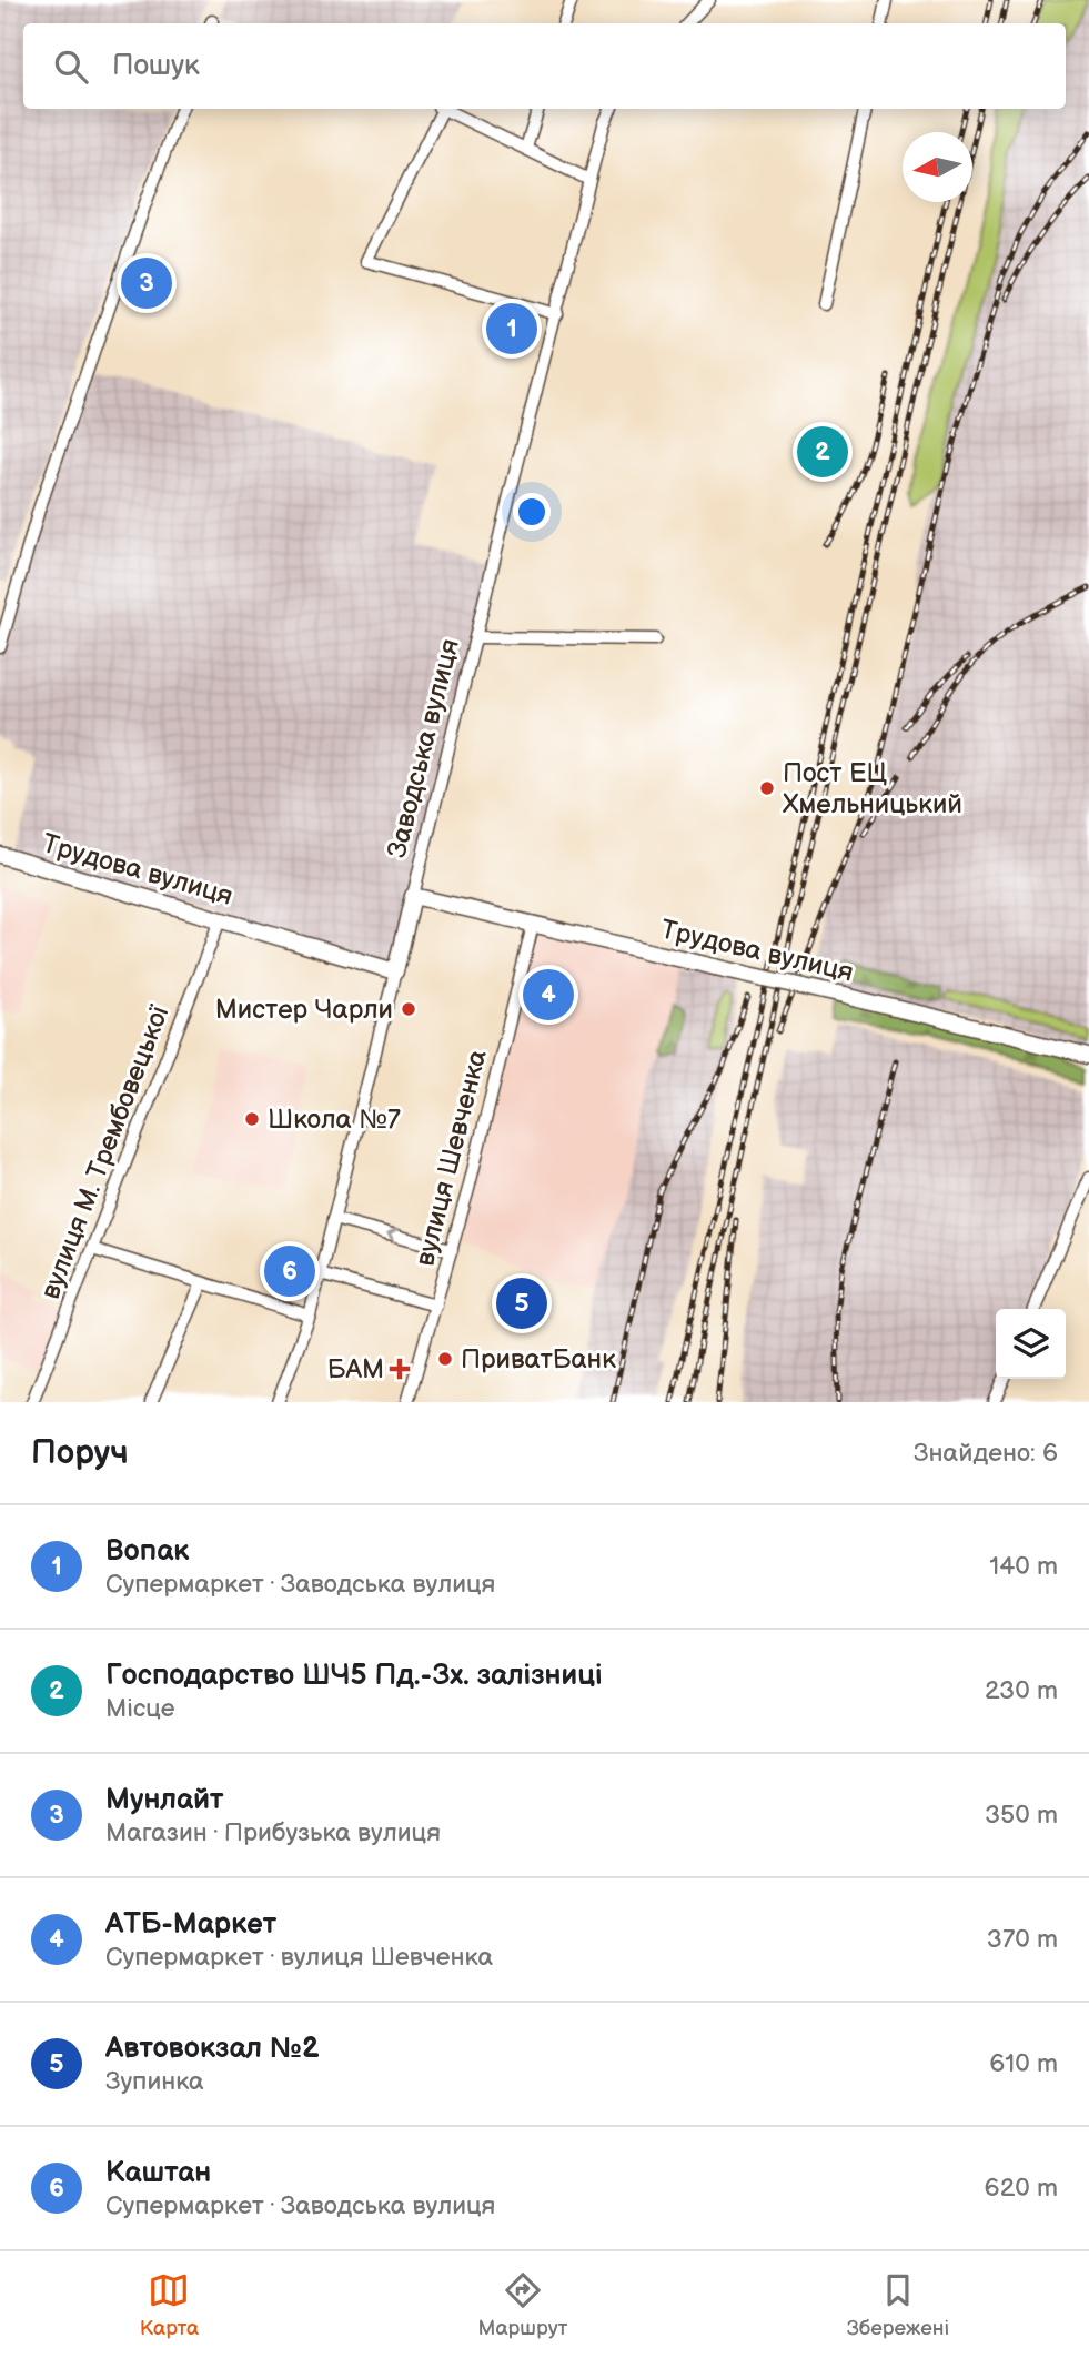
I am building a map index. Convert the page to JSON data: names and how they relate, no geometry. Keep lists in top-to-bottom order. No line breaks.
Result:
{"streets":{"main road":["Заводська вулиця","Трудова вулиця"],"street":["вулиця М. Трембовецької","вулиця Шевченка"]},"crossings":[["Заводська вулиця","Трудова вулиця"],["Трудова вулиця","вулиця М. Трембовецької"],["Трудова вулиця","вулиця Шевченка"]],"places":{"other":["Пост ЕЦ Хмельницький","Мистер Чарли","Школа №7","ПриватБанк"],"health":["БАМ"]},"north":"left","page":{"search":"Пошук","pins":["3","1","2","4","6","5"],"heading":["Поруч","Знайдено: 6"],"list":[{"mark":"1","name":"Вопак","note":"Супермаркет · Заводська вулиця","value":"140 m"},{"mark":"2","name":"Господарство ШЧ5 Пд.-Зх. залізниці","note":"Місце","value":"230 m"},{"mark":"3","name":"Мунлайт","note":"Магазин · Прибузька вулиця","value":"350 m"},{"mark":"4","name":"АТБ-Маркет","note":"Супермаркет · вулиця Шевченка","value":"370 m"},{"mark":"5","name":"Автовокзал №2","note":"Зупинка","value":"610 m"},{"mark":"6","name":"Каштан","note":"Супермаркет · Заводська вулиця","value":"620 m"}],"nav":["Карта","Маршрут","Збережені"]}}
